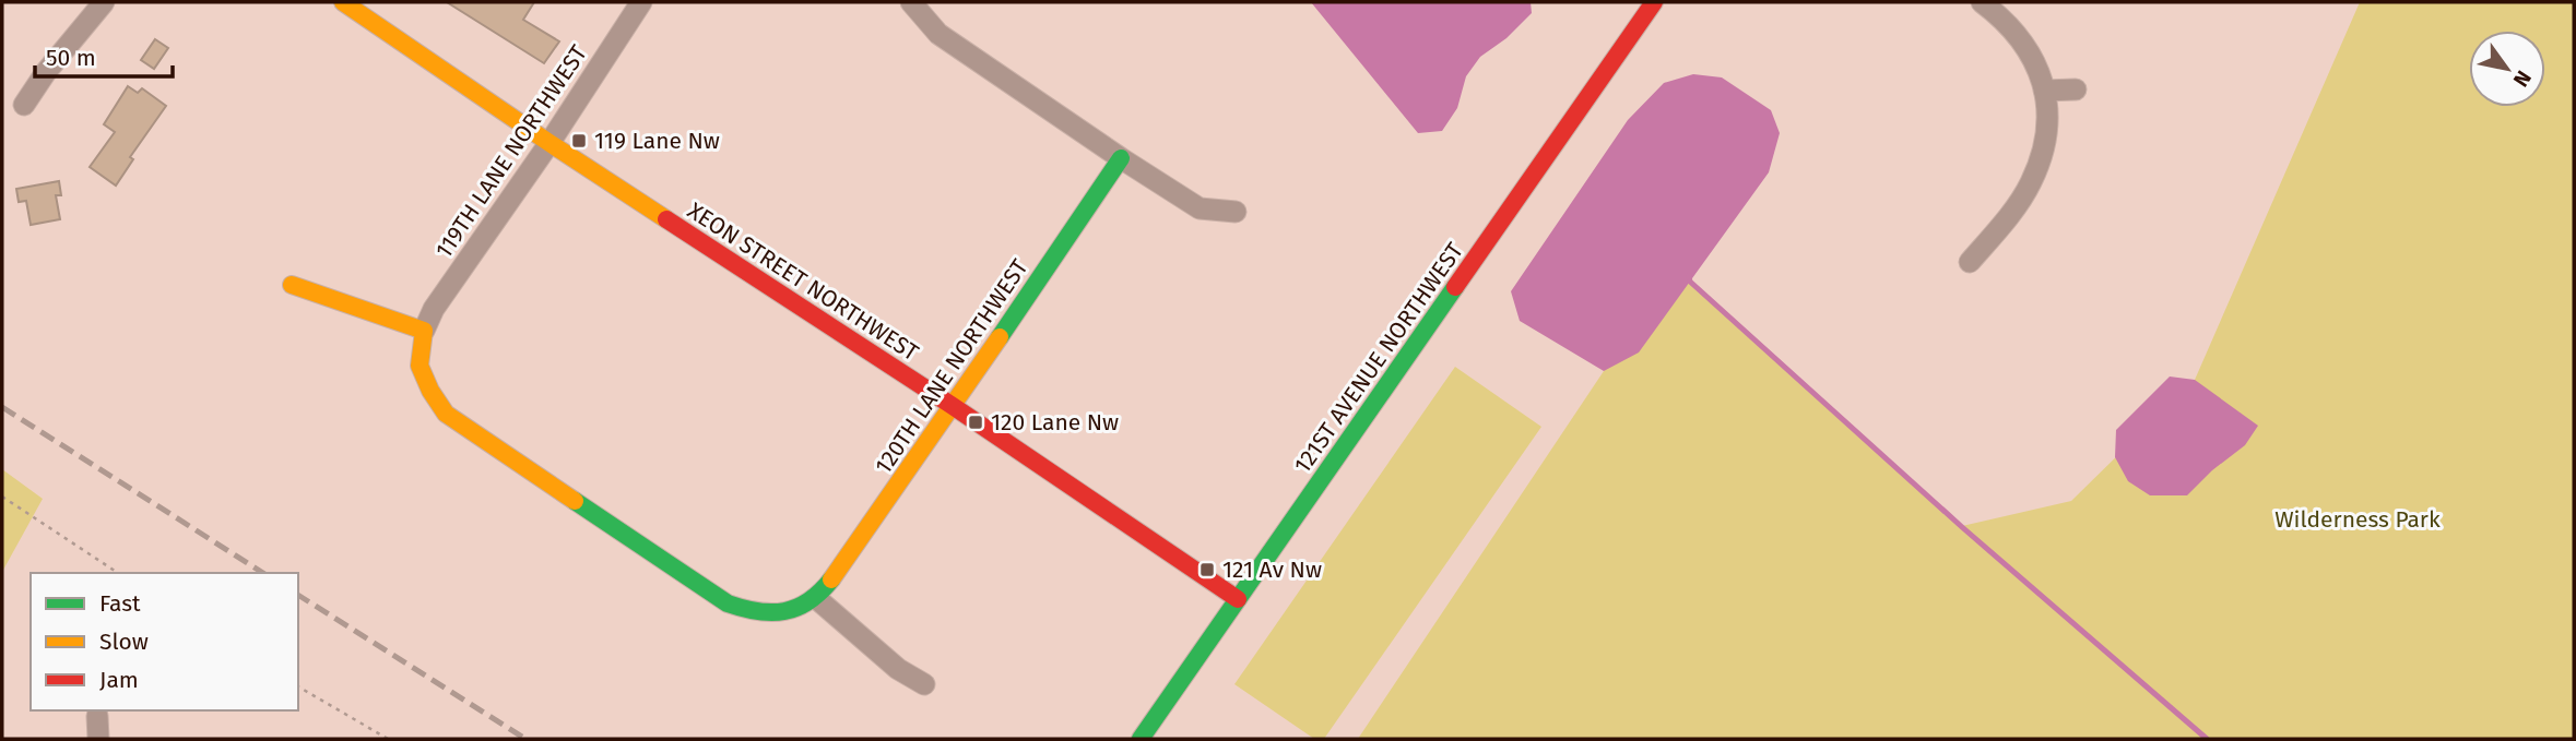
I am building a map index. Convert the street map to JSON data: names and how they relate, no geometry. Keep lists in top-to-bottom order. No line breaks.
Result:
{"streets":{"street":["119TH LANE NORTHWEST","XEON STREET NORTHWEST","121ST AVENUE NORTHWEST","120TH LANE NORTHWEST"]},"crossings":[["119TH LANE NORTHWEST","XEON STREET NORTHWEST"],["XEON STREET NORTHWEST","121ST AVENUE NORTHWEST"],["XEON STREET NORTHWEST","120TH LANE NORTHWEST"]],"parks":["Wilderness Park"],"places":{"transit":["119 Lane Nw","120 Lane Nw","121 Av Nw"]},"legend":["Fast","Slow","Jam"],"scale_bar":"50 m","north":"bottom right"}
